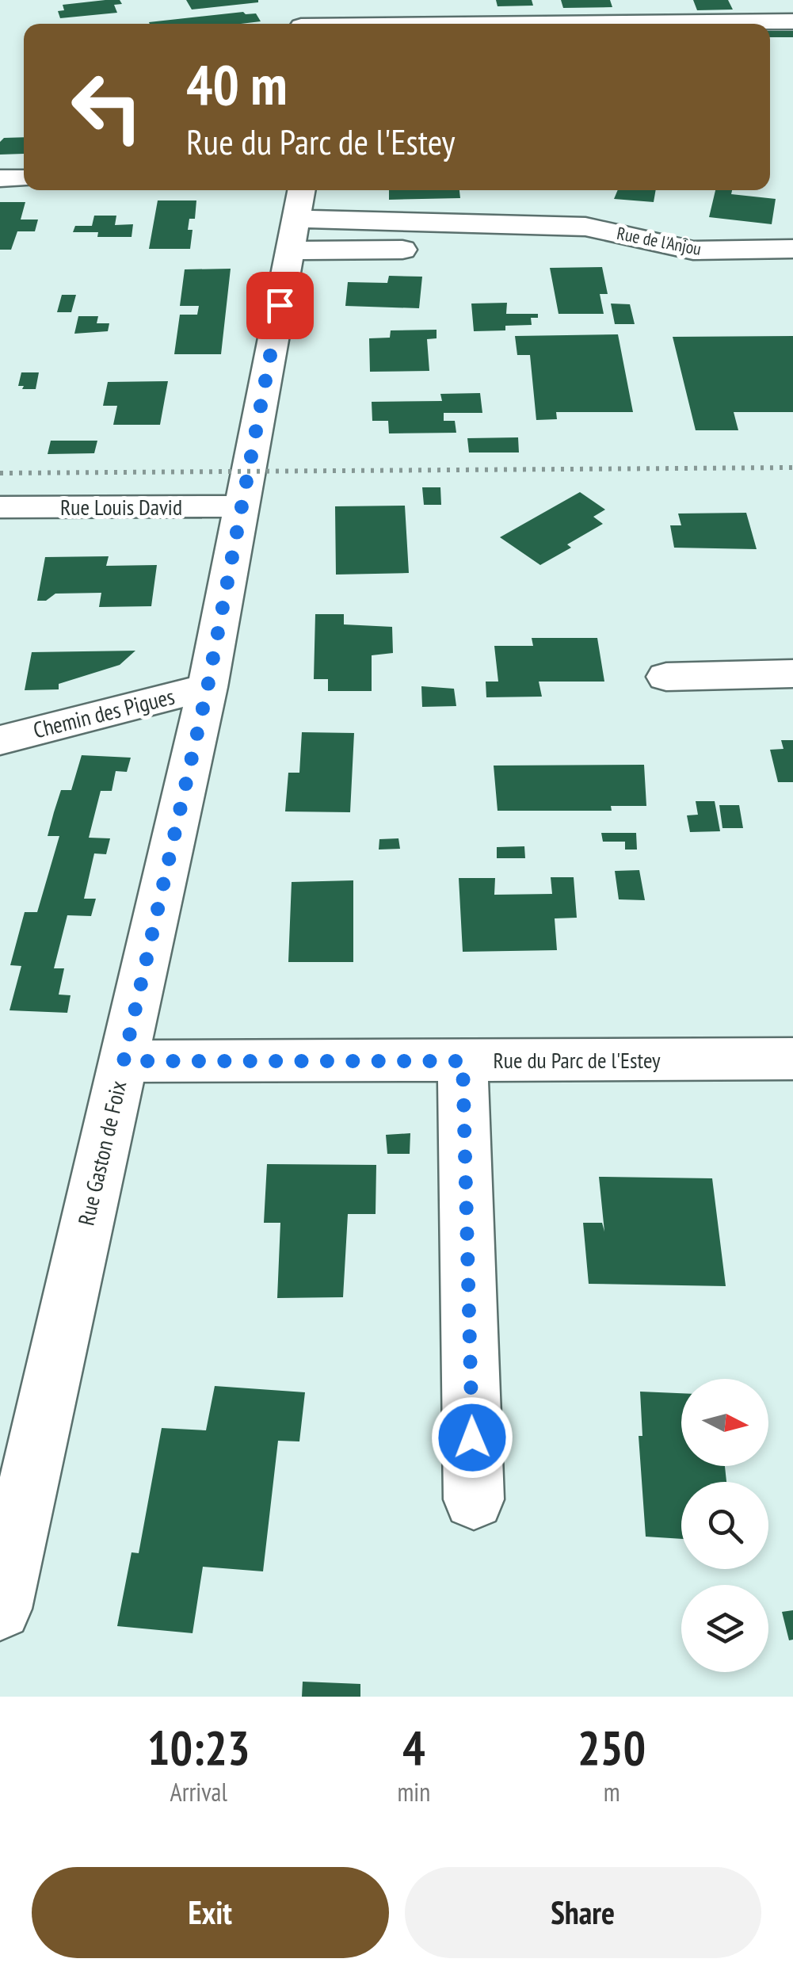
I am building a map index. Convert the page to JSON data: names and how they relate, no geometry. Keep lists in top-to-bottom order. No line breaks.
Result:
{"streets":{"street":["Rue de l'Anjou","Rue Louis David","Chemin des Pigues","Rue du Parc de l'Estey","Rue Gaston de Foix"]},"crossings":[["Rue de l'Anjou","Rue Gaston de Foix"],["Rue Louis David","Rue Gaston de Foix"],["Chemin des Pigues","Rue Gaston de Foix"],["Rue du Parc de l'Estey","Rue Gaston de Foix"]],"north":"right","page":{"turn":["40 m","Rue du Parc de l'Estey"],"eta":["10:23","Arrival","4","min","250","m"],"buttons":["Exit","Share"]}}
